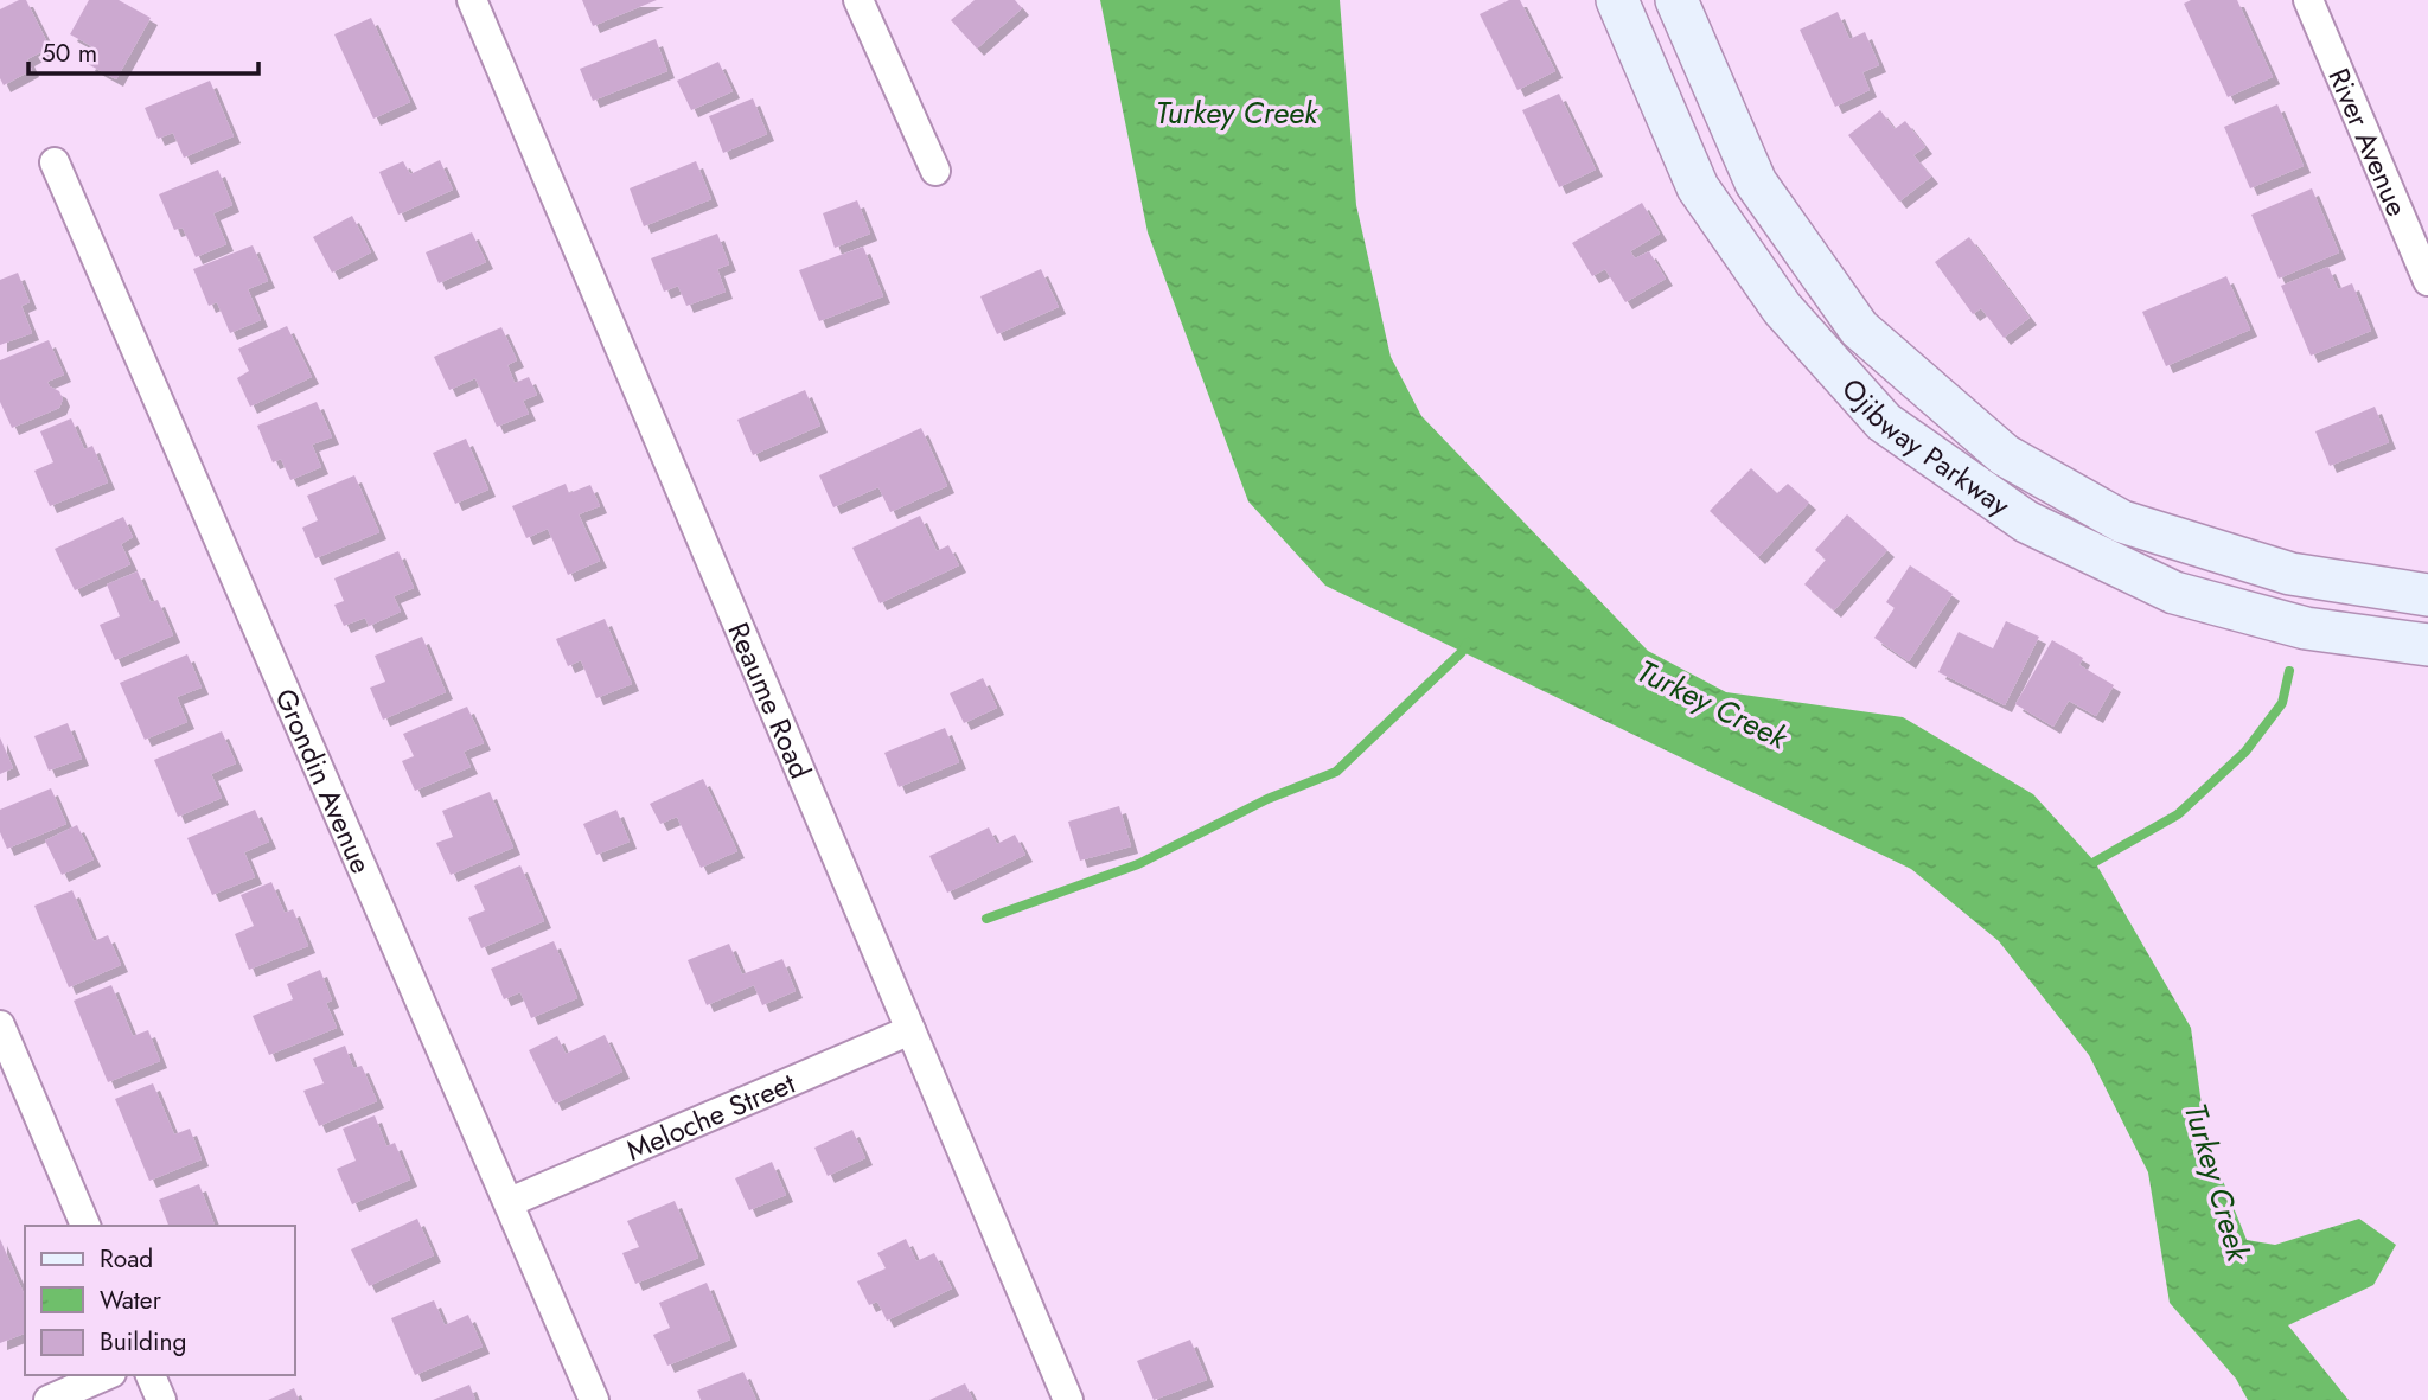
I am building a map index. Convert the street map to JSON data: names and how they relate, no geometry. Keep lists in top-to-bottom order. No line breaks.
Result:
{"streets":{"main road":["Ojibway Parkway"],"street":["River Avenue","Reaume Road","Grondin Avenue","Meloche Street"]},"crossings":[["Reaume Road","Meloche Street"],["Grondin Avenue","Meloche Street"]],"water":["Turkey Creek"],"legend":["Road","Water","Building"],"scale_bar":"50 m"}
